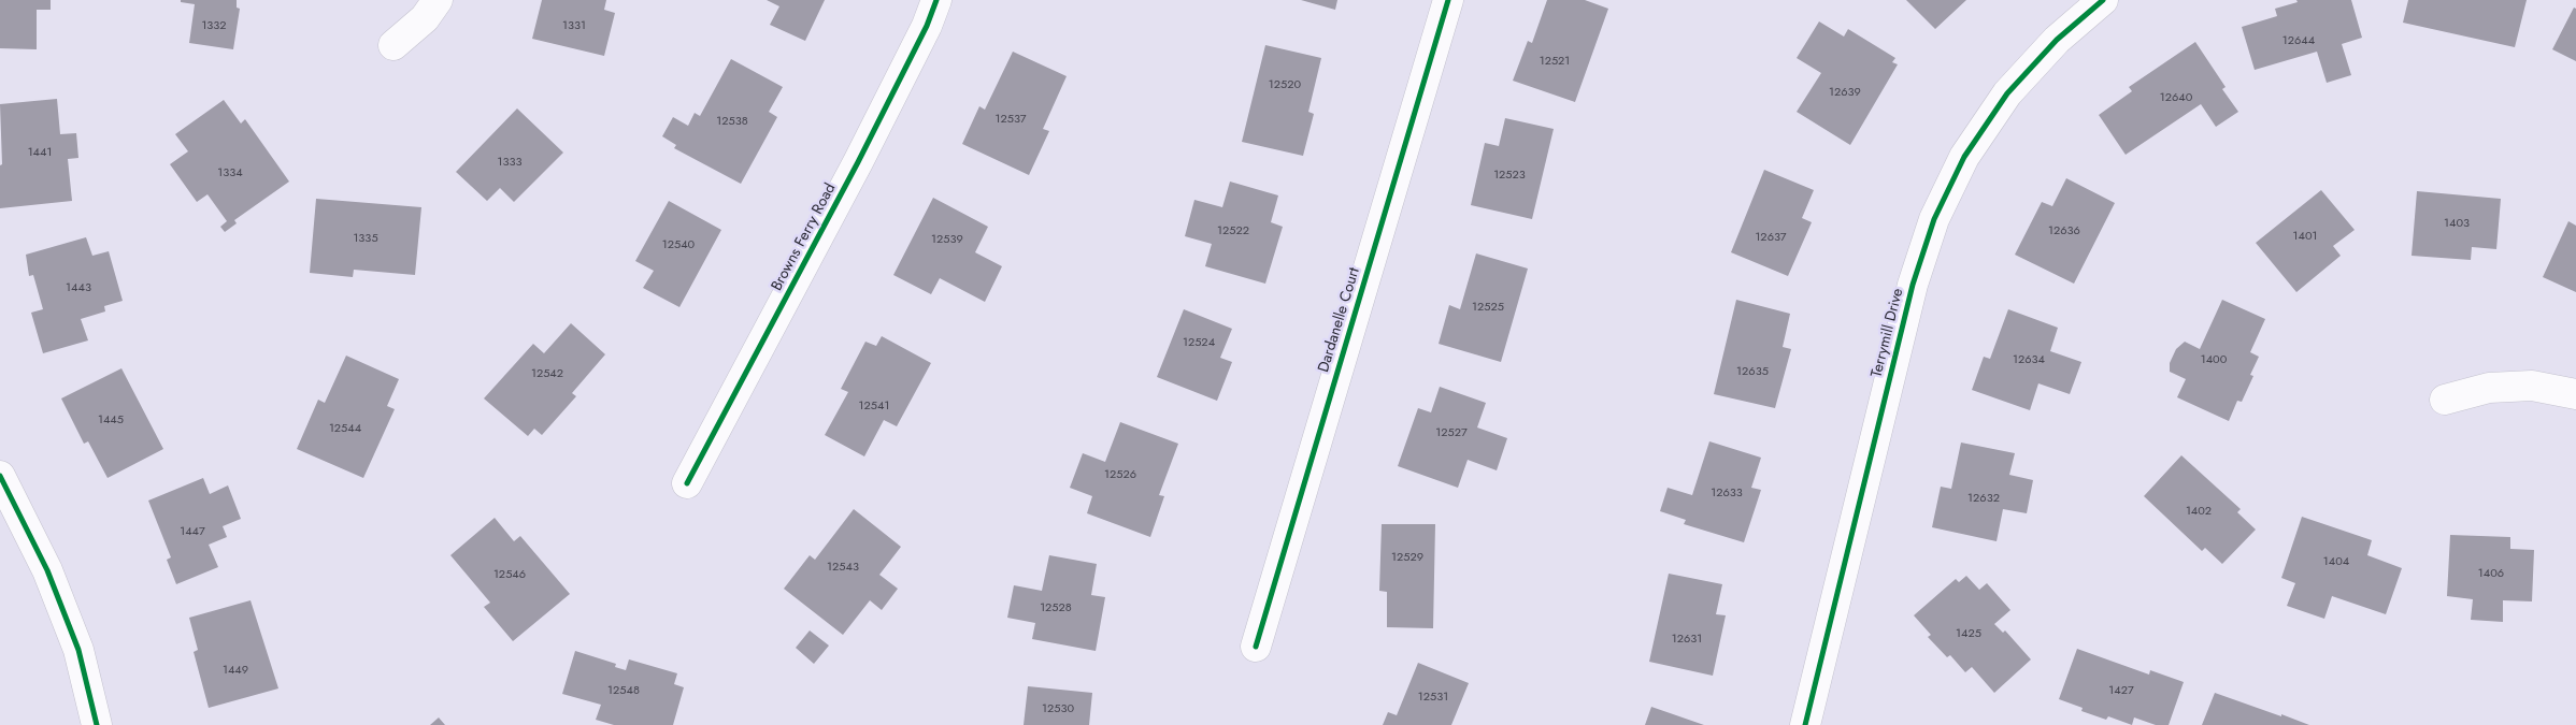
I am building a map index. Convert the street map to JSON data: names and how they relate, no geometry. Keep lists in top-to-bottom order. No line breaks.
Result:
{"streets":{"street":["Browns Ferry Road","Dardanelle Court","Terrymill Drive"]},"house_numbers":["1332","1331","12644","12521","12520","12639","12640","12537","12538","1441","1333","1334","12523","1403","12522","12636","1401","12637","1335","12539","12540","1443","12525","12524","12634","1400","12635","12542","12541","1445","12544","12527","12526","12633","12632","1402","1447","12529","1404","12543","1406","12546","12528","1425","12631","1449","12548","1427","12531","12530"]}
